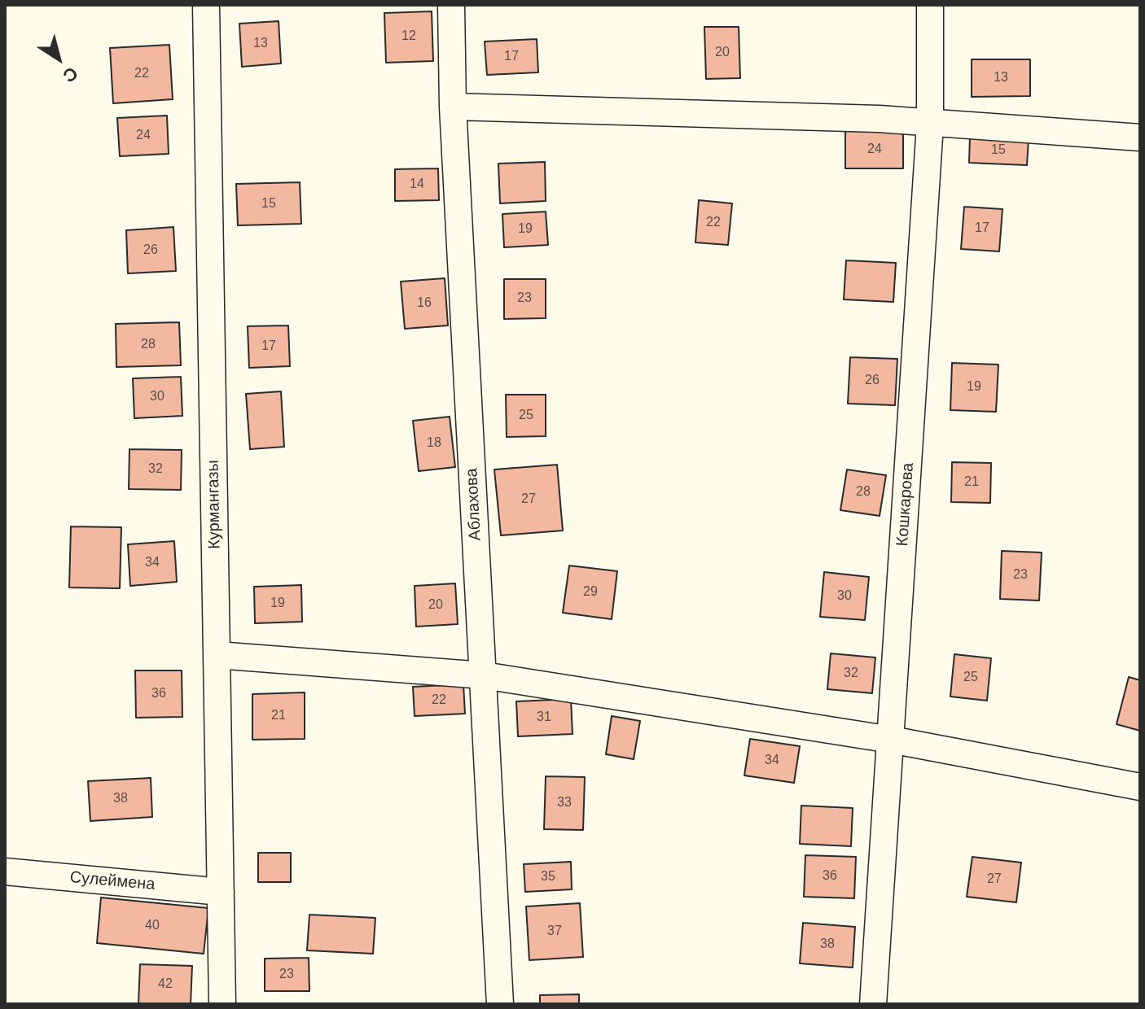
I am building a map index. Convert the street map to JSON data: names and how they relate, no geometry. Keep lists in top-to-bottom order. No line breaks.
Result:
{"streets":{"street":["Курмангазы","Аблахова","Кошкарова","Сулеймена"]},"crossings":[["Курмангазы","Сулеймена"]],"house_numbers":["12","13","20","17","22","13","24","24","15","14","15","22","17","19","26","23","16","28","17","26","19","30","25","18","32","21","28","27","34","23","29","30","19","20","32","25","36","22","21","31","34","38","33","36","35","27","40","37","38","23","42"],"north":"bottom right"}
